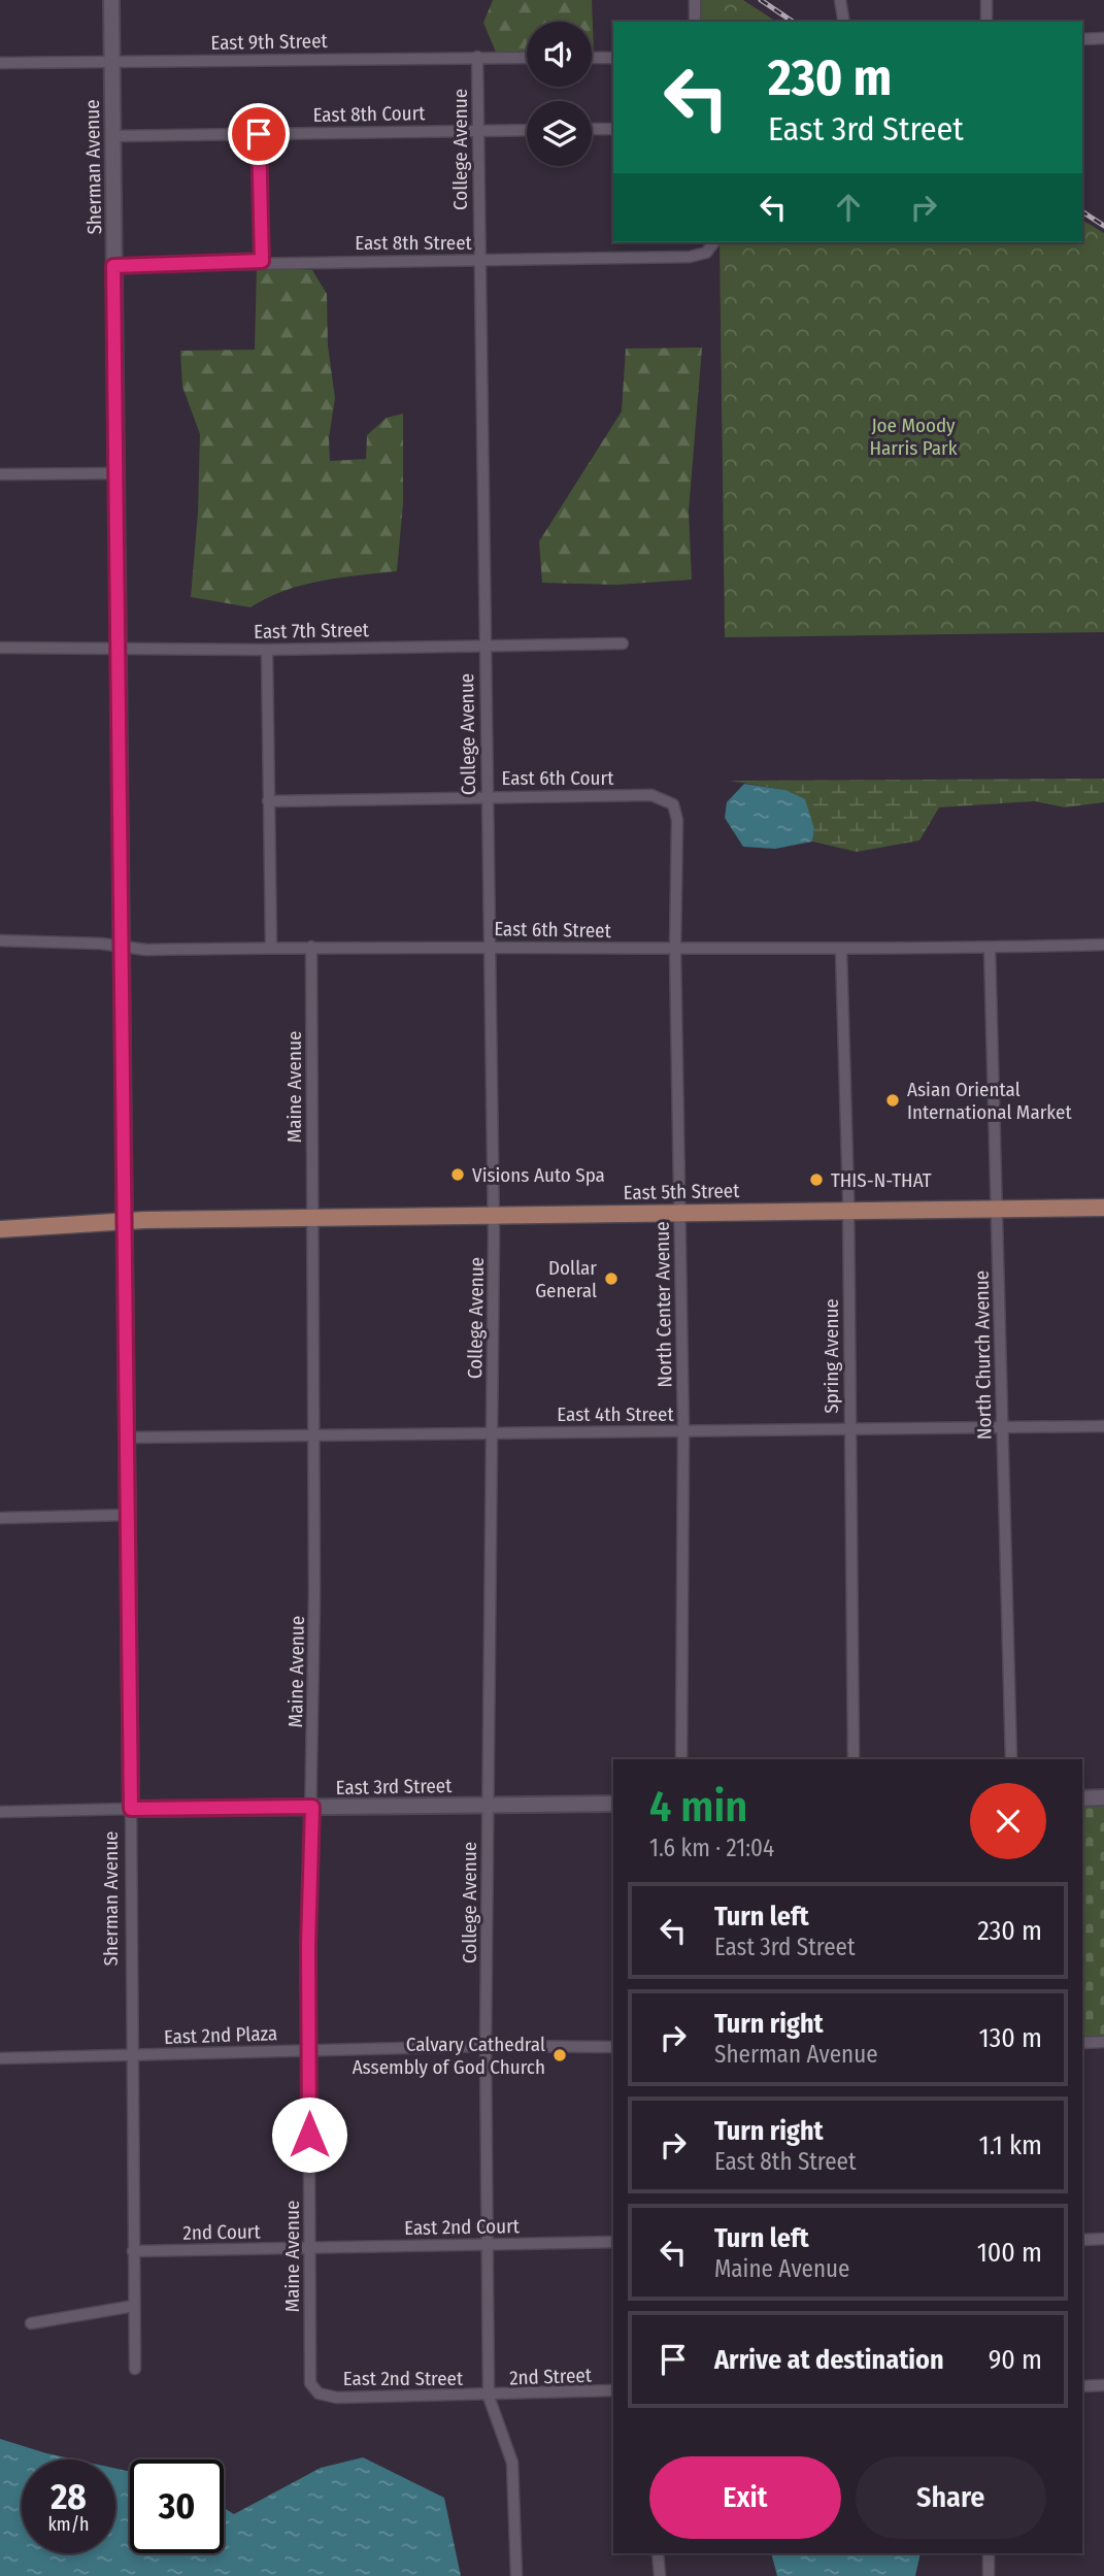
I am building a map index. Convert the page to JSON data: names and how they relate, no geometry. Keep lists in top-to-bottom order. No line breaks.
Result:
{"streets":{"main road":["East 5th Street"],"street":["East 9th Street","East 8th Court","College Avenue","Sherman Avenue","East 8th Street","East 7th Street","East 6th Court","East 6th Street","Maine Avenue","North Center Avenue","North Church Avenue","Spring Avenue","East 4th Street","East 3rd Street","East 2nd Plaza","East 2nd Court","2nd Court","2nd Street","East 2nd Street"]},"crossings":[["East 9th Street","College Avenue"],["East 9th Street","Sherman Avenue"],["East 8th Court","College Avenue"],["East 8th Court","Sherman Avenue"],["College Avenue","East 8th Street"],["College Avenue","East 7th Street"],["College Avenue","East 6th Court"],["College Avenue","East 6th Street"],["College Avenue","East 5th Street"],["College Avenue","East 4th Street"],["College Avenue","East 3rd Street"],["College Avenue","East 2nd Plaza"],["College Avenue","East 2nd Court"],["College Avenue","2nd Street"],["College Avenue","East 2nd Street"],["Sherman Avenue","East 8th Street"],["Sherman Avenue","East 7th Street"],["Sherman Avenue","East 6th Street"],["Sherman Avenue","East 5th Street"],["Sherman Avenue","East 4th Street"],["Sherman Avenue","East 3rd Street"],["Sherman Avenue","East 2nd Plaza"],["Sherman Avenue","2nd Court"],["East 6th Court","North Center Avenue"],["East 6th Street","Maine Avenue"],["East 6th Street","North Center Avenue"],["East 6th Street","North Church Avenue"],["East 6th Street","Spring Avenue"],["Maine Avenue","East 5th Street"],["Maine Avenue","East 4th Street"],["Maine Avenue","East 3rd Street"],["Maine Avenue","East 2nd Plaza"],["Maine Avenue","East 2nd Court"],["Maine Avenue","2nd Court"],["Maine Avenue","East 2nd Street"],["East 5th Street","North Center Avenue"],["East 5th Street","North Church Avenue"],["East 5th Street","Spring Avenue"],["North Center Avenue","East 4th Street"],["North Church Avenue","East 4th Street"],["Spring Avenue","East 4th Street"],["East 2nd Court","2nd Court"],["2nd Street","East 2nd Street"]],"parks":["Joe Moody Harris Park"],"places":["Asian Oriental International Market","Visions Auto Spa","THIS-N-THAT","Dollar General","Calvary Cathedral Assembly of God Church"],"page":{"turn":["230 m","East 3rd Street"],"heading":["4 min","1.6 km · 21:04"],"list":[{"name":"Turn left","note":"East 3rd Street","value":"230 m"},{"name":"Turn right","note":"Sherman Avenue","value":"130 m"},{"name":"Turn right","note":"East 8th Street","value":"1.1 km"},{"name":"Turn left","note":"Maine Avenue","value":"100 m"},{"name":"Arrive at destination","value":"90 m"}],"buttons":["Exit","Share"],"speed":"28 km/h","limit":"30"}}
